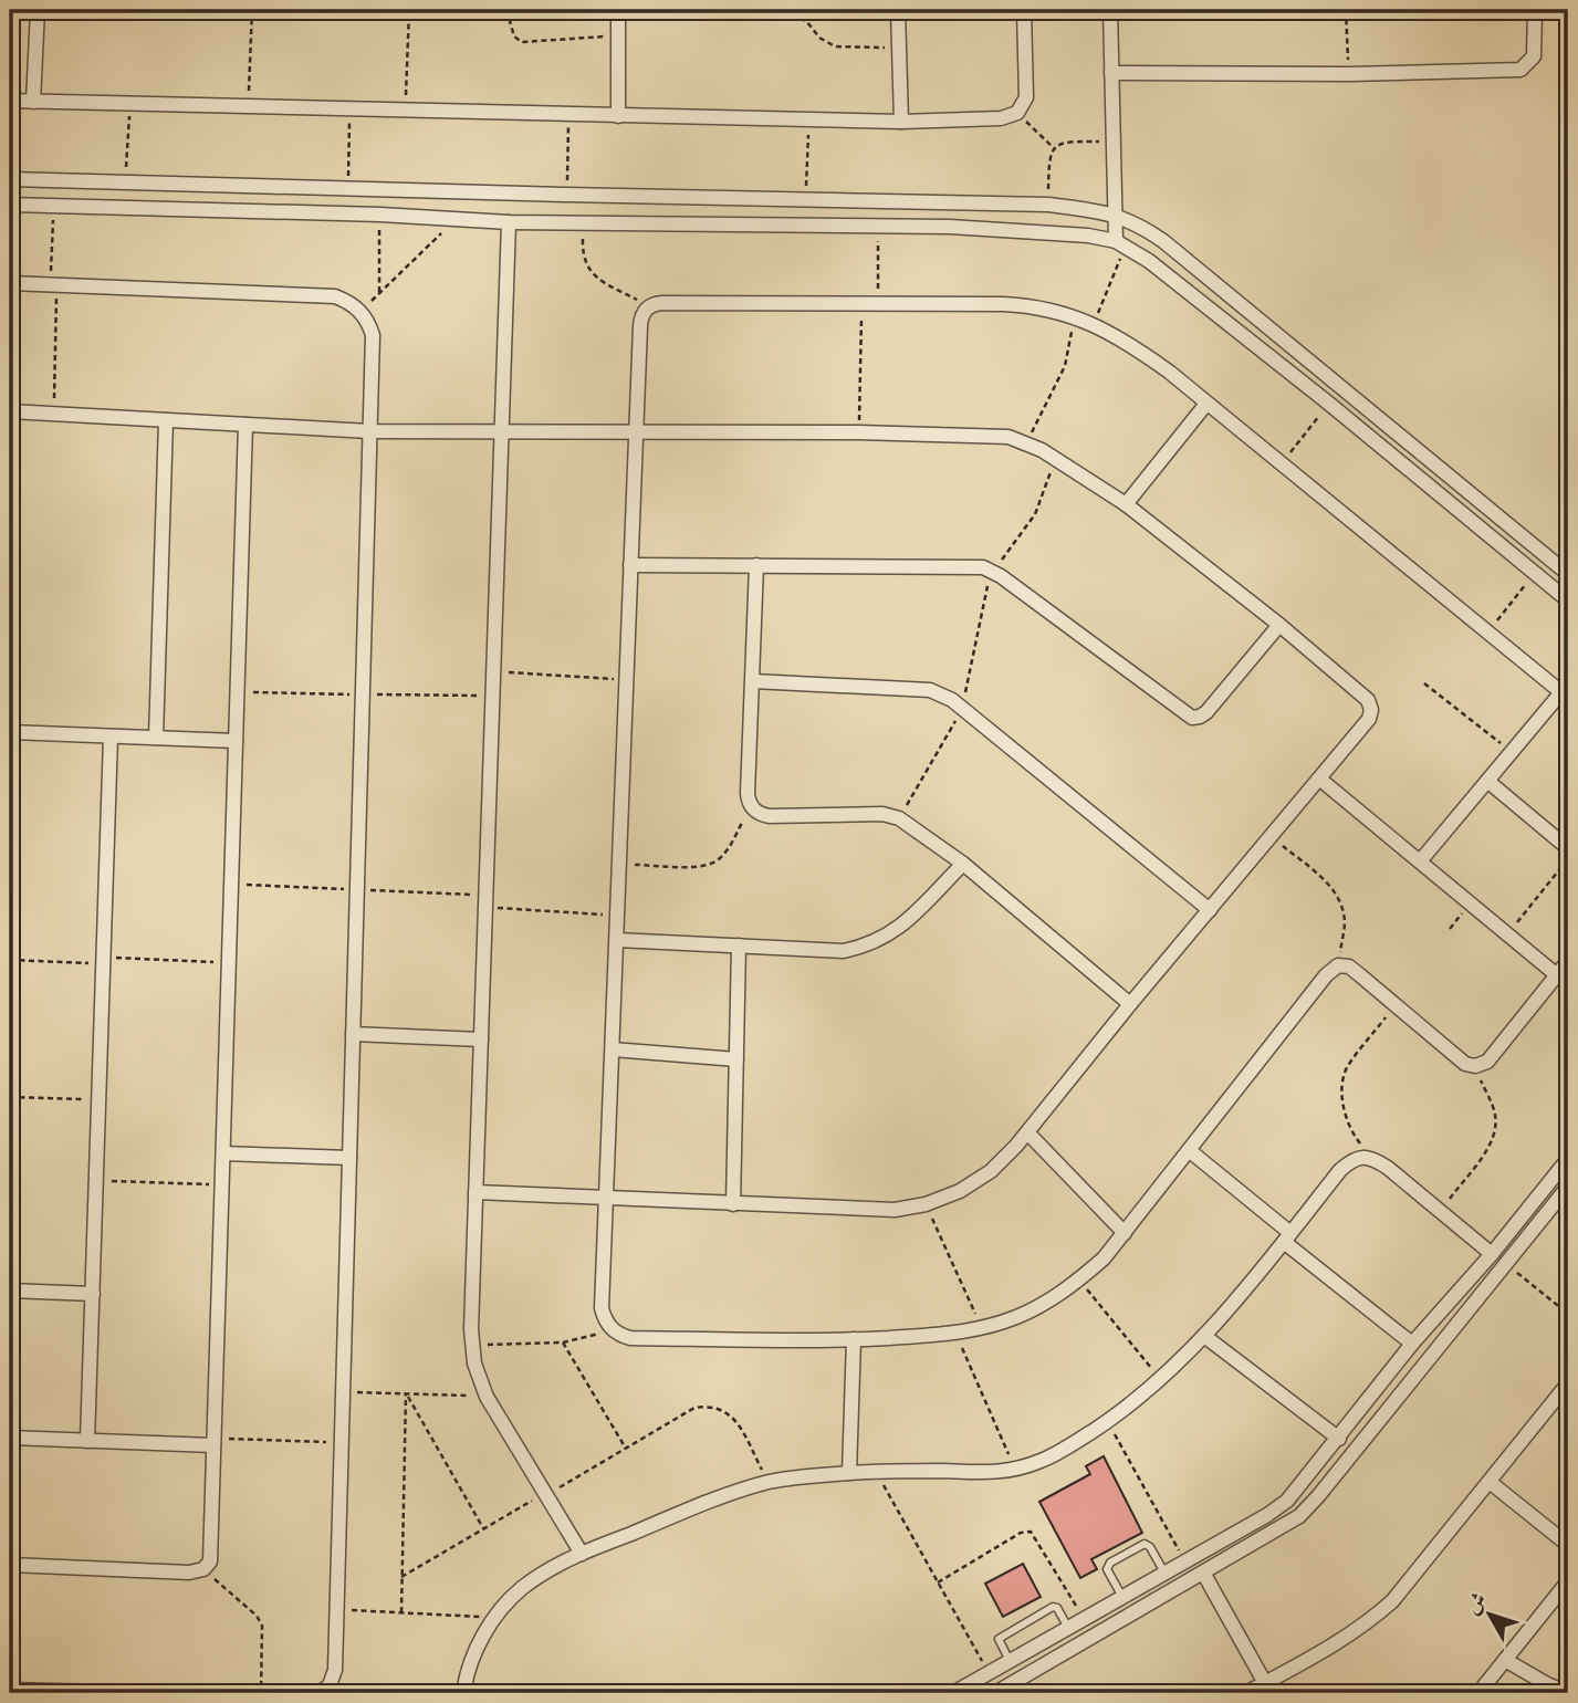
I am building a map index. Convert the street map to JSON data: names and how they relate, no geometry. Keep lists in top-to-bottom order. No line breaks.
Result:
{"north":"top left"}
